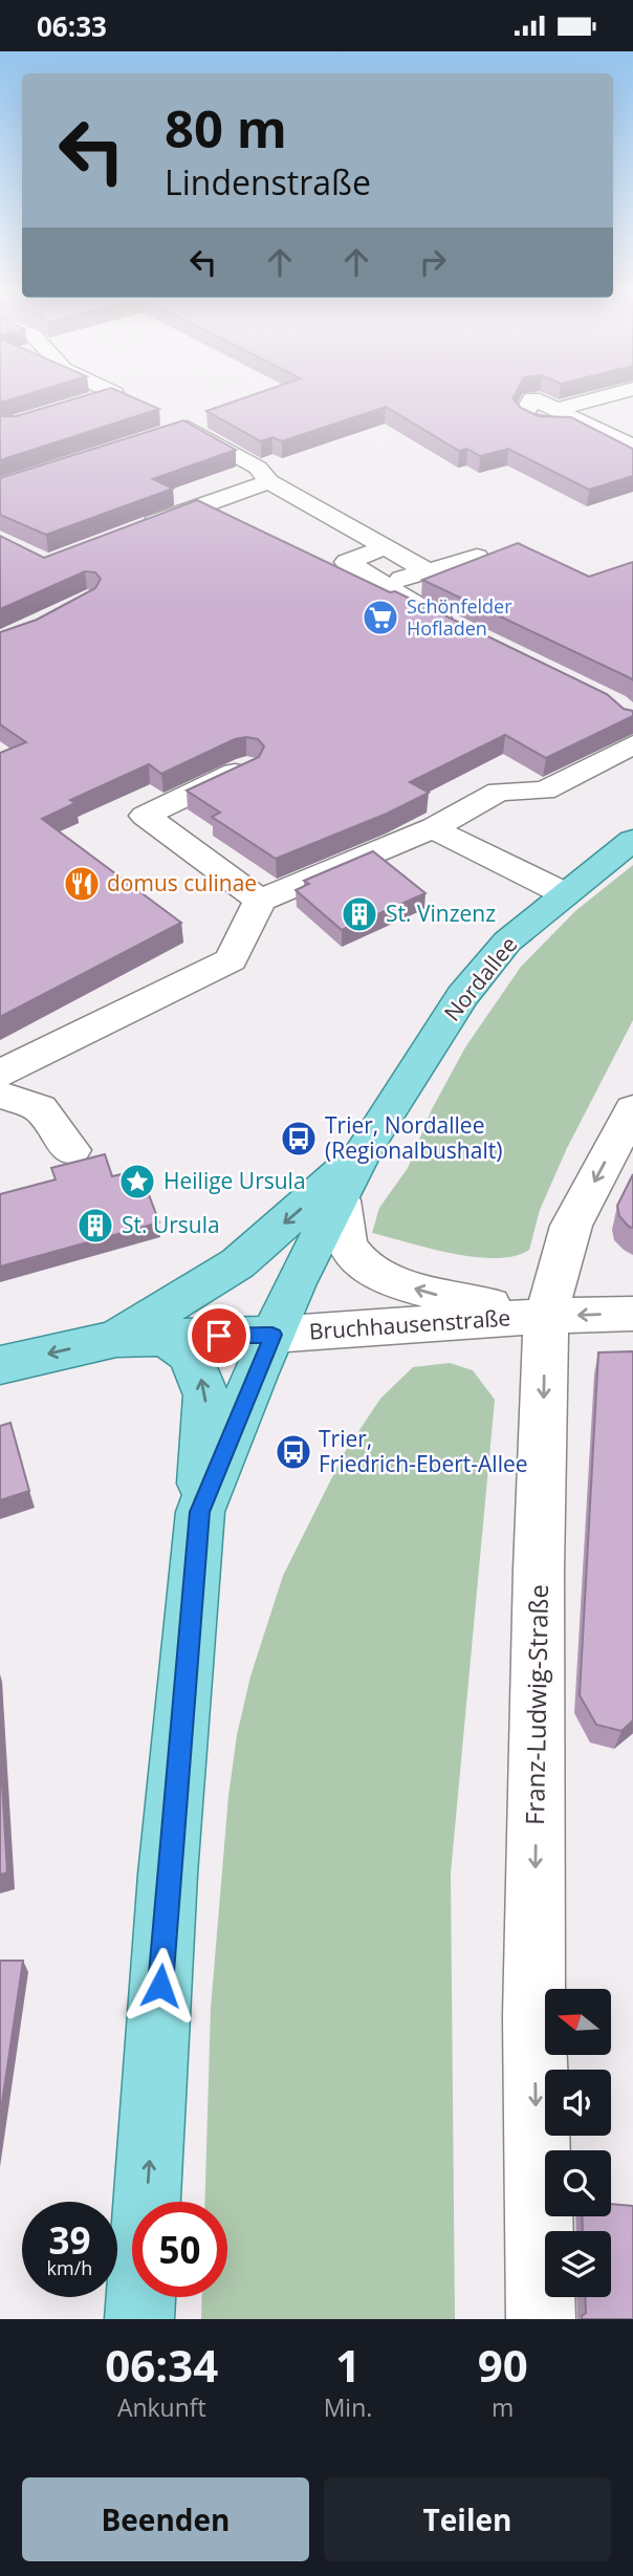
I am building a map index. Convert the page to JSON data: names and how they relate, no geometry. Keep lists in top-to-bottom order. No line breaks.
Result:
{"streets":{"main road":["Nordallee"],"street":["Bruchhausenstraße","Franz-Ludwig-Straße"]},"crossings":[["Nordallee","Bruchhausenstraße"],["Bruchhausenstraße","Franz-Ludwig-Straße"]],"one_way":["Franz-Ludwig-Straße"],"places":{"supermarket":["Schönfelder Hofladen"],"restaurant":["domus culinae"],"building":["St. Vinzenz","St. Ursula"],"bus stop":["Trier, Nordallee (Regionalbushalt)","Trier, Friedrich-Ebert-Allee"],"place":["Heilige Ursula"]},"north":"left","page":{"status":"06:33","turn":["80 m","Lindenstraße"],"speed":"39 km/h","limit":"50","eta":["06:34","Ankunft","1","Min.","90","m"],"buttons":["Beenden","Teilen"]}}
